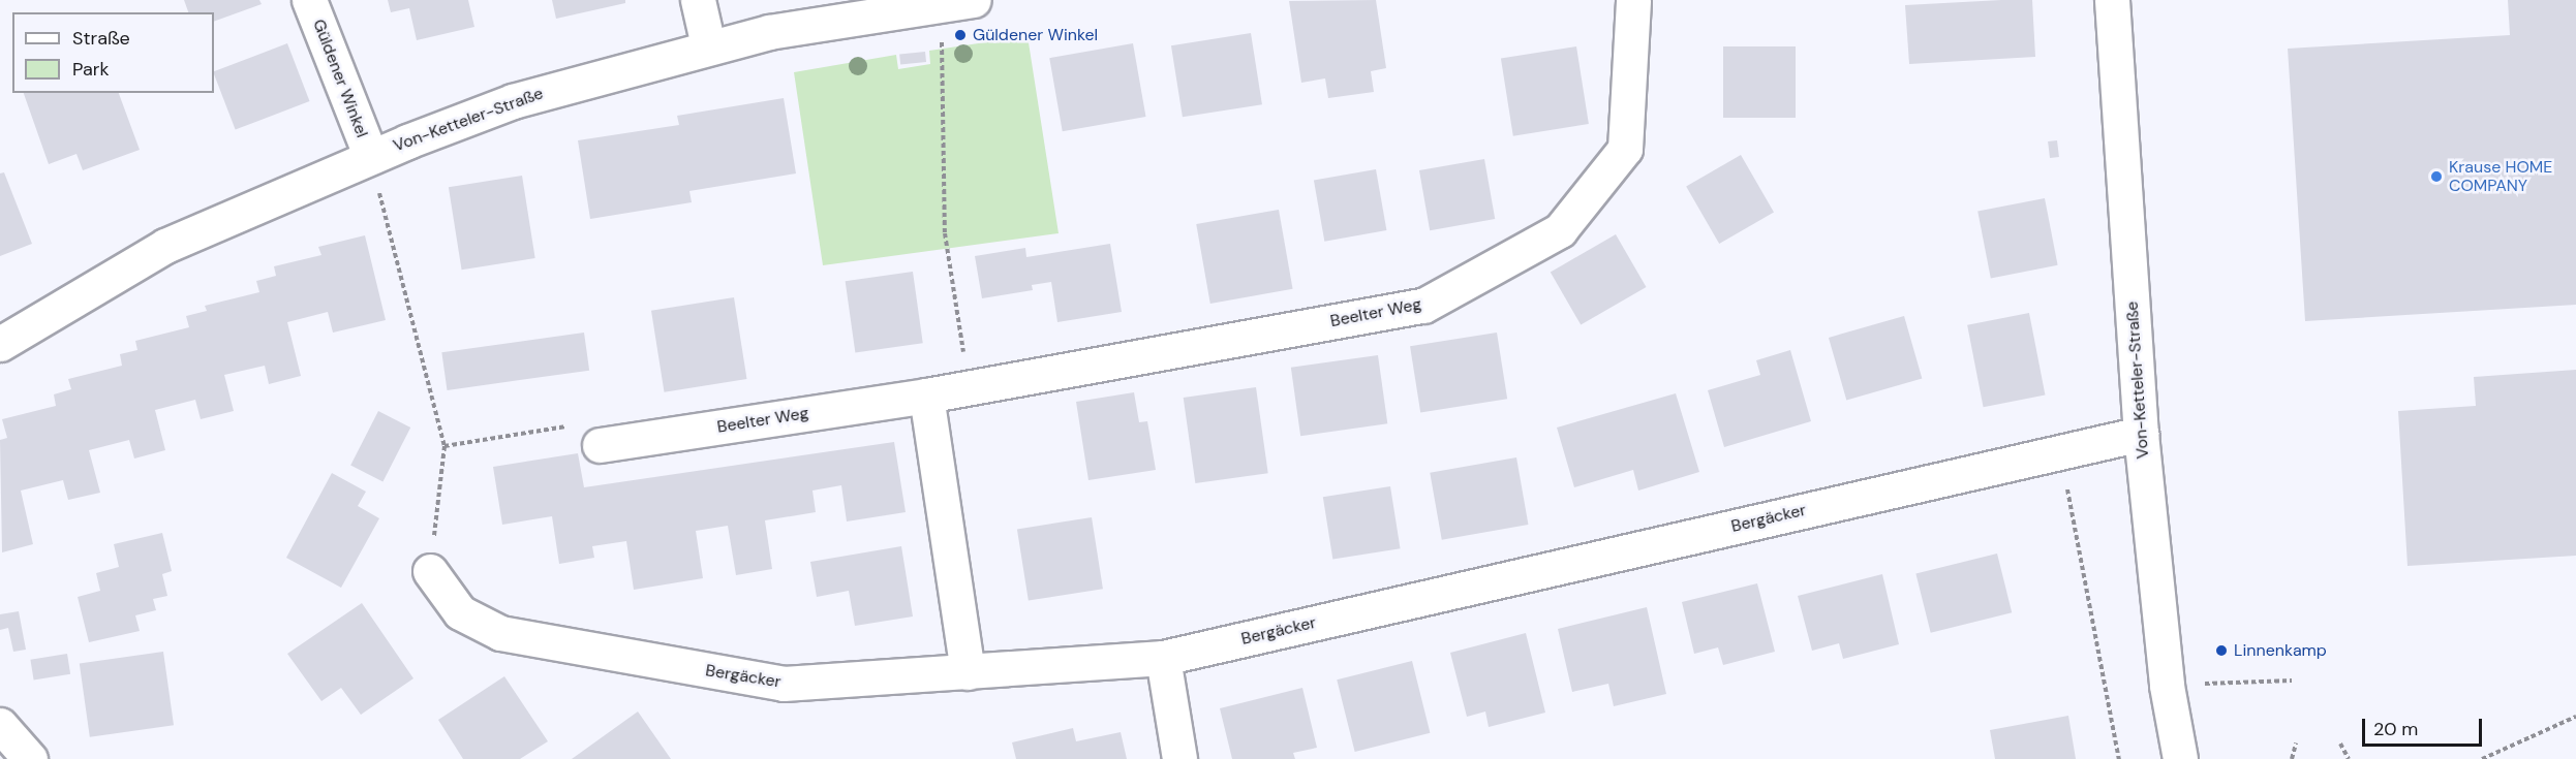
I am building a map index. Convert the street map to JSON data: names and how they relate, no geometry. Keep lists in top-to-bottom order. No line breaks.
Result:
{"streets":{"street":["Güldener Winkel","Von-Ketteler-Straße","Beelter Weg","Bergäcker"]},"crossings":[["Güldener Winkel","Von-Ketteler-Straße"],["Von-Ketteler-Straße","Bergäcker"]],"places":["Güldener Winkel","Krause HOME COMPANY","Linnenkamp"],"legend":["Straße","Park"],"scale_bar":"20 m"}
